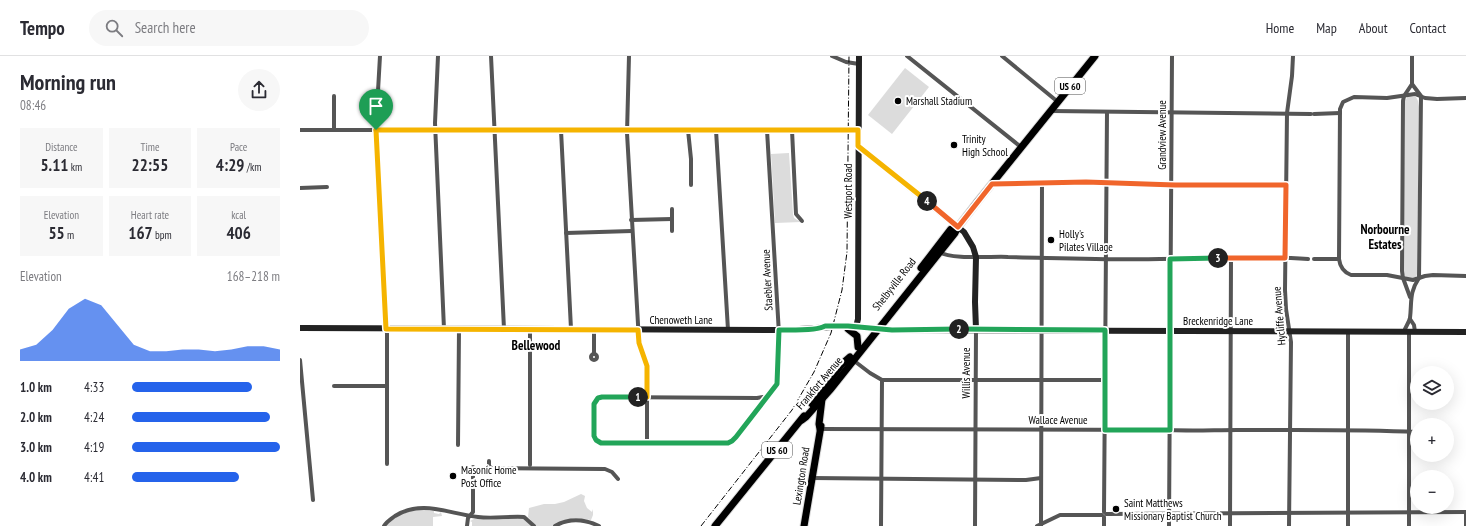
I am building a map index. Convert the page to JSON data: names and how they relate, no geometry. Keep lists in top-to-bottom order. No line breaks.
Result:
{"streets":{"main road":["US 60","Westport Road","Shelbyville Road","Chenoweth Lane","Breckenridge Lane","Willis Avenue","Frankfort Avenue","Lexington Road"],"street":["Grandview Avenue","Staebler Avenue","Hycliffe Avenue","Wallace Avenue"]},"crossings":[["Grandview Avenue","Breckenridge Lane"],["Grandview Avenue","Wallace Avenue"],["Westport Road","Chenoweth Lane"],["Westport Road","Willis Avenue"],["Staebler Avenue","Chenoweth Lane"],["Shelbyville Road","Chenoweth Lane"],["Shelbyville Road","Breckenridge Lane"],["Shelbyville Road","Willis Avenue"],["Shelbyville Road","Frankfort Avenue"],["Shelbyville Road","Lexington Road"],["Hycliffe Avenue","Breckenridge Lane"],["Hycliffe Avenue","Wallace Avenue"],["Chenoweth Lane","Breckenridge Lane"],["Breckenridge Lane","Willis Avenue"],["Willis Avenue","Wallace Avenue"],["Frankfort Avenue","Lexington Road"],["Wallace Avenue","Lexington Road"]],"districts":["Norbourne Estates","Bellewood"],"places":["Marshall Stadium","Trinity High School","Holly's Pilates Village","Masonic Home Post Office","Saint Matthews Missionary Baptist Church"],"page":{"header":"Tempo","search":"Search here","nav":["Home","Map","About","Contact"],"heading":["Morning run","08:46"],"stats":[["Distance","5.11 km"],["Time","22:55"],["Pace","4:29 /km"],["Elevation","55 m"],["Heart rate","167 bpm"],["kcal","406"]],"pins":["4","3","2","1"],"chart":["Elevation","168–218 m"],"map_buttons":["+","−"],"list":[{"name":"1.0 km","note":"4:33"},{"name":"2.0 km","note":"4:24"},{"name":"3.0 km","note":"4:19"},{"name":"4.0 km","note":"4:41"}]}}
